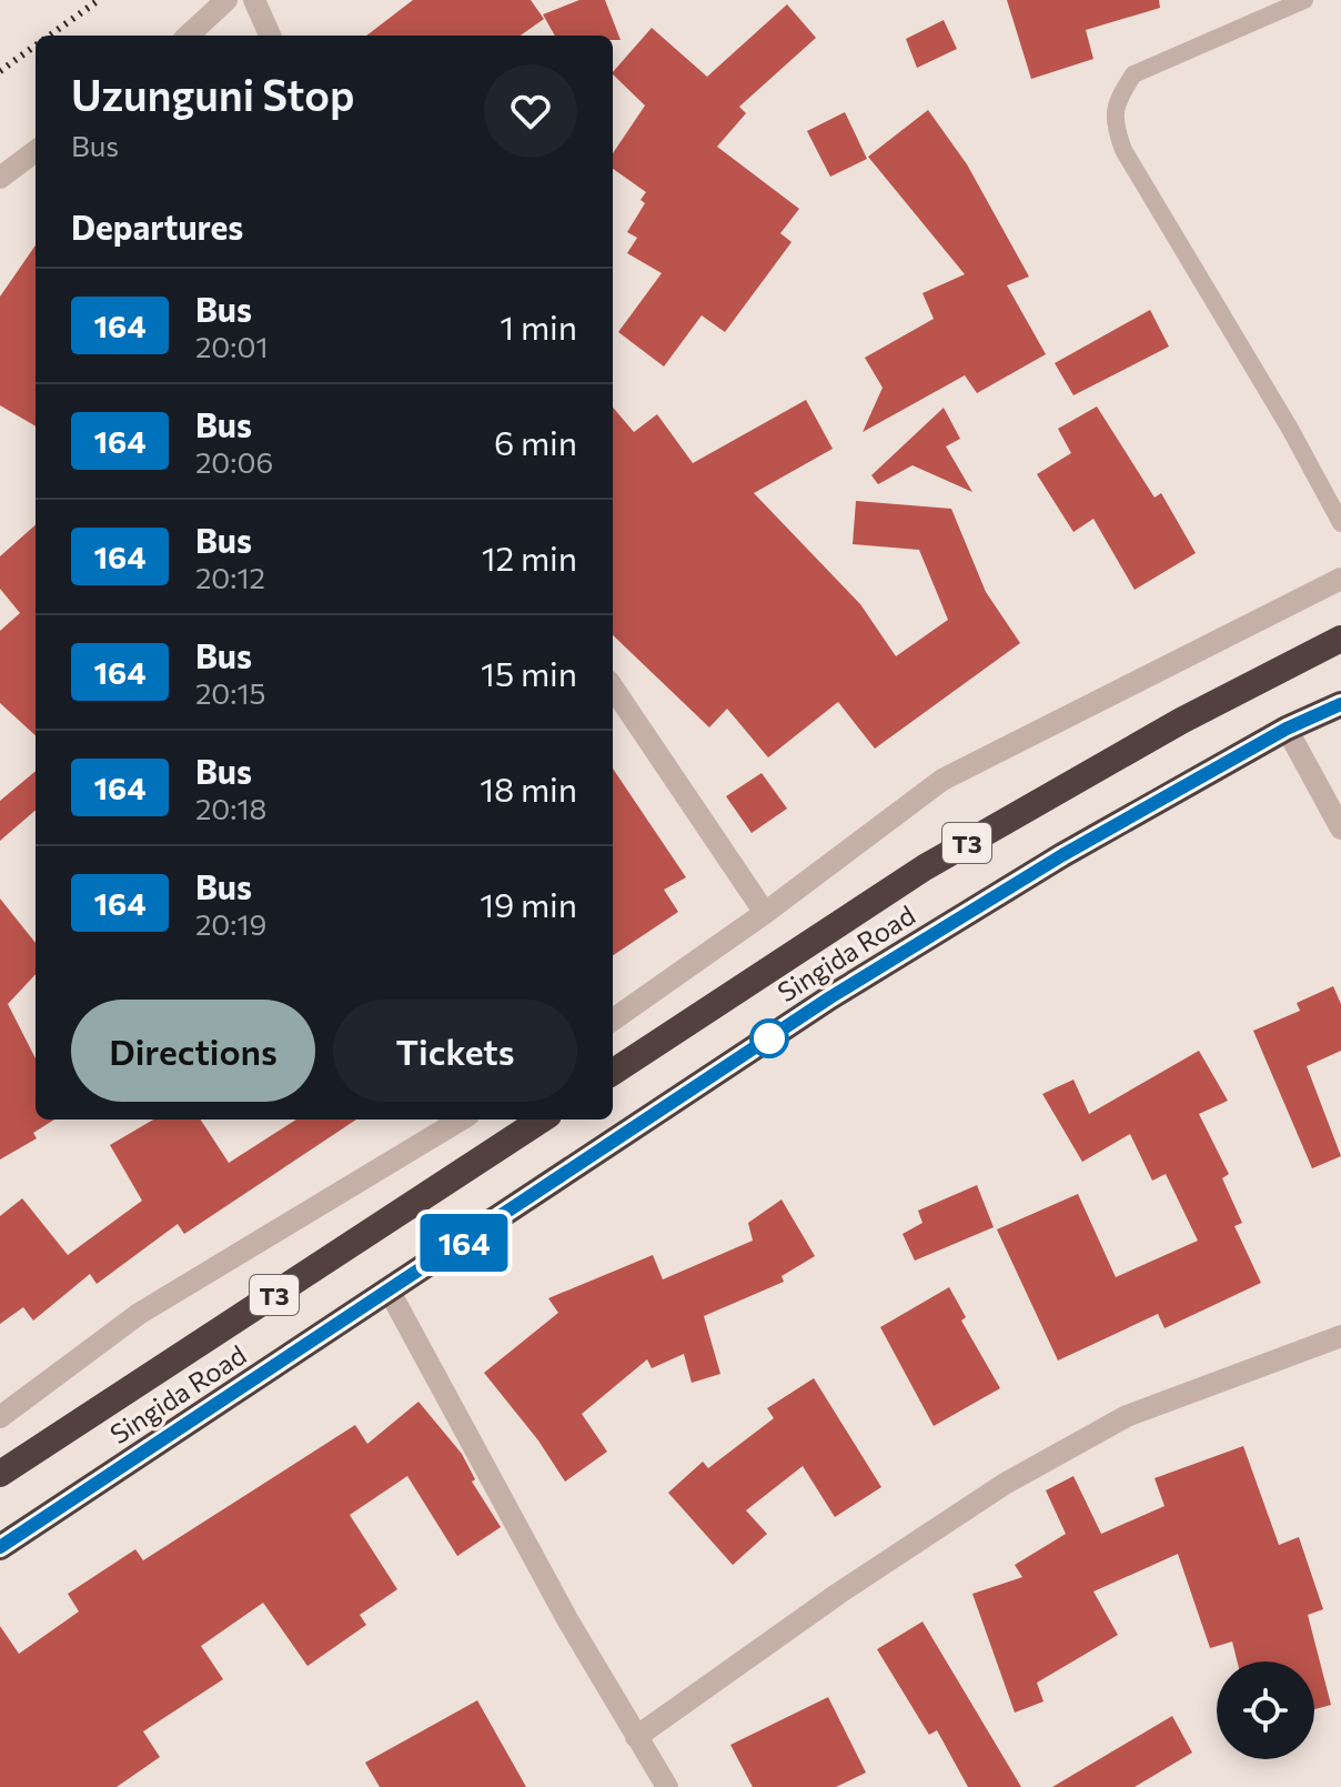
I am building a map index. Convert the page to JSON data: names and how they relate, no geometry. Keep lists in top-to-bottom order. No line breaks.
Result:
{"streets":{"highway":["T3","Singida Road"]},"lines":["bus line 164"],"page":{"on_map":"164","heading":[["Uzunguni Stop","Bus"],"Departures"],"list":[{"mark":"164","name":"Bus","note":"20:01","value":"1 min"},{"mark":"164","name":"Bus","note":"20:06","value":"6 min"},{"mark":"164","name":"Bus","note":"20:12","value":"12 min"},{"mark":"164","name":"Bus","note":"20:15","value":"15 min"},{"mark":"164","name":"Bus","note":"20:18","value":"18 min"},{"mark":"164","name":"Bus","note":"20:19","value":"19 min"}],"buttons":["Directions","Tickets"]}}
